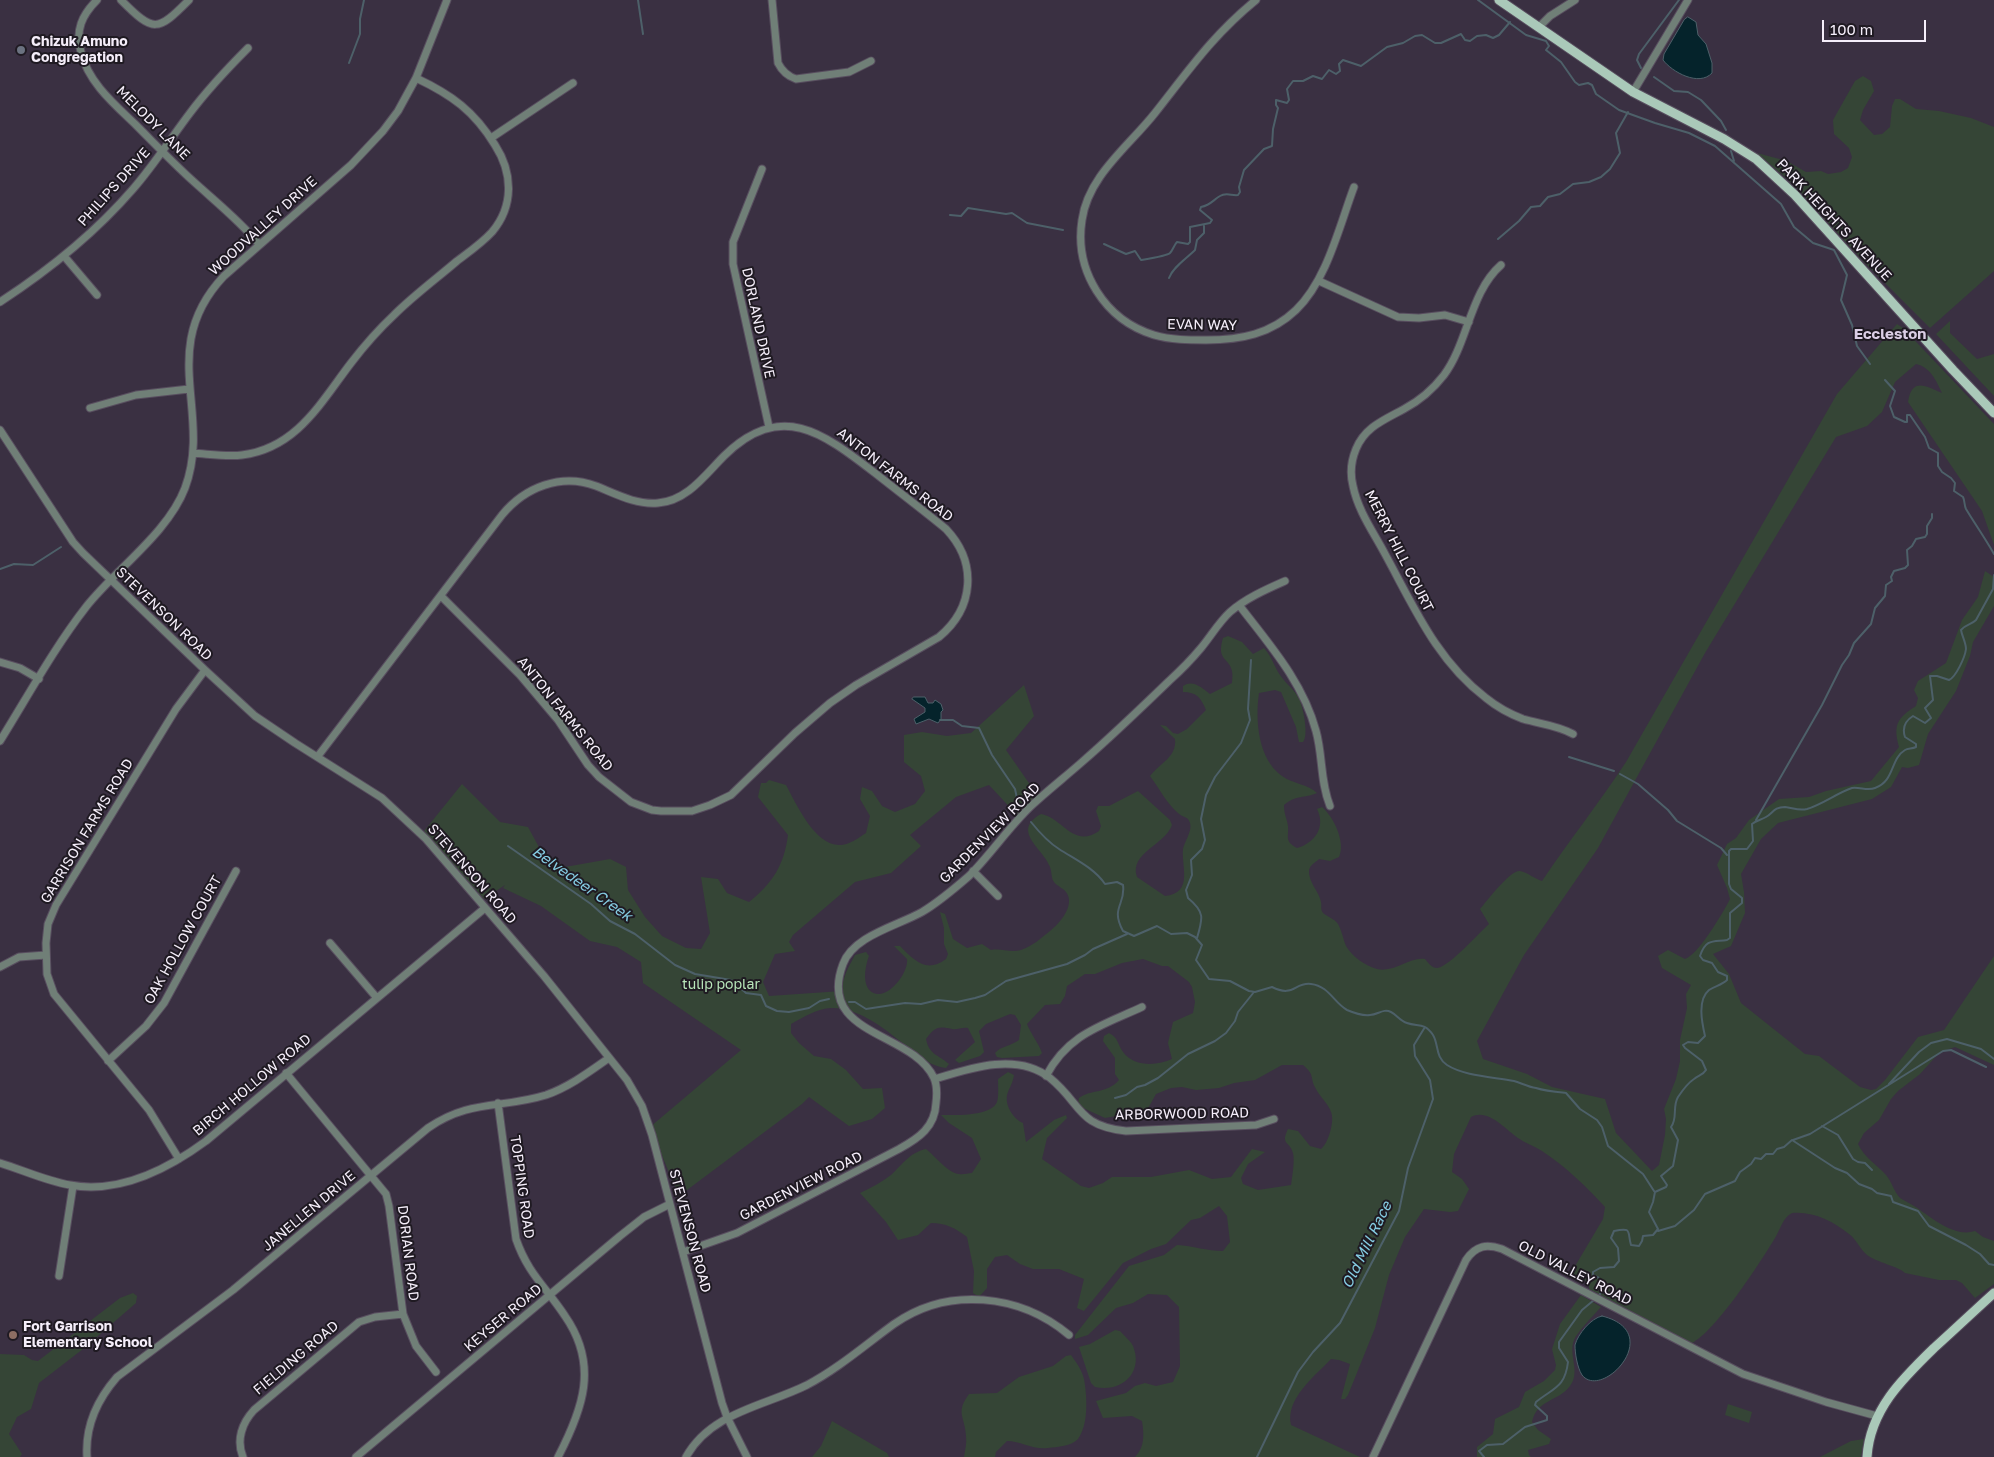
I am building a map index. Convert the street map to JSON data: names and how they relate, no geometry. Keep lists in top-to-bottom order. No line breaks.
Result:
{"streets":{"main road":["PARK HEIGHTS AVENUE"],"street":["MELODY LANE","PHILIPS DRIVE","WOODVALLEY DRIVE","DORLAND DRIVE","EVAN WAY","ANTON FARMS ROAD","MERRY HILL COURT","STEVENSON ROAD","GARRISON FARMS ROAD","GARDENVIEW ROAD","OAK HOLLOW COURT","BIRCH HOLLOW ROAD","ARBORWOOD ROAD","TOPPING ROAD","JANELLEN DRIVE","DORIAN ROAD","OLD VALLEY ROAD","KEYSER ROAD","FIELDING ROAD"]},"crossings":[["MELODY LANE","PHILIPS DRIVE"],["MELODY LANE","WOODVALLEY DRIVE"],["WOODVALLEY DRIVE","STEVENSON ROAD"],["DORLAND DRIVE","ANTON FARMS ROAD"],["ANTON FARMS ROAD","STEVENSON ROAD"],["STEVENSON ROAD","GARRISON FARMS ROAD"],["STEVENSON ROAD","GARDENVIEW ROAD"],["STEVENSON ROAD","BIRCH HOLLOW ROAD"],["STEVENSON ROAD","JANELLEN DRIVE"],["STEVENSON ROAD","KEYSER ROAD"],["GARRISON FARMS ROAD","OAK HOLLOW COURT"],["GARRISON FARMS ROAD","BIRCH HOLLOW ROAD"],["GARDENVIEW ROAD","ARBORWOOD ROAD"],["BIRCH HOLLOW ROAD","DORIAN ROAD"],["TOPPING ROAD","JANELLEN DRIVE"],["TOPPING ROAD","KEYSER ROAD"],["JANELLEN DRIVE","DORIAN ROAD"],["DORIAN ROAD","FIELDING ROAD"]],"districts":["Eccleston"],"water":["Belvedeer Creek","Old Mill Race"],"parks":["tulip poplar"],"places":["Chizuk Amuno Congregation","Fort Garrison Elementary School"],"scale_bar":"100 m"}
